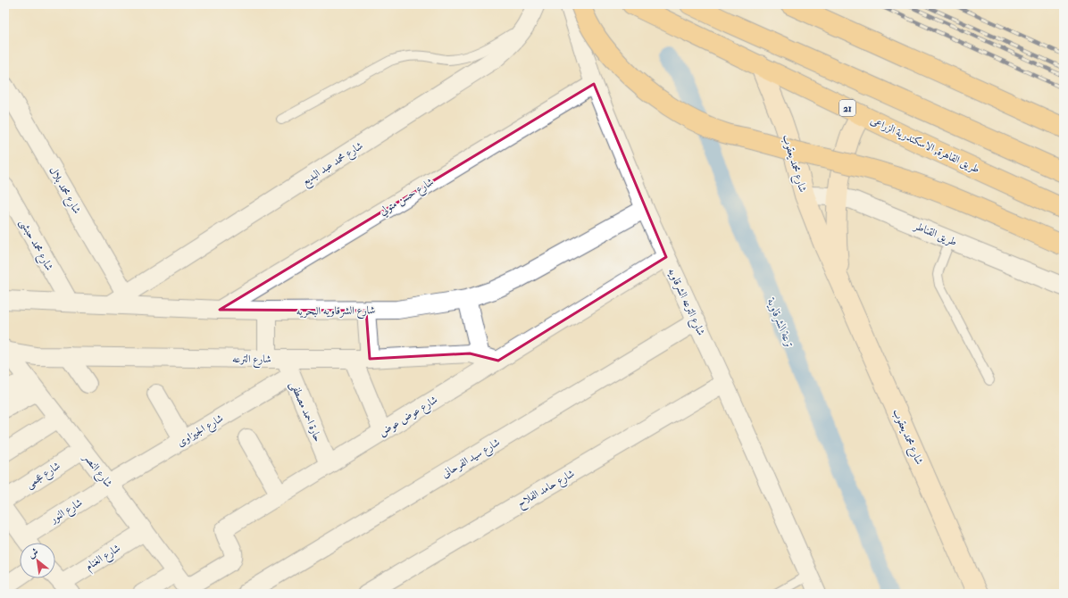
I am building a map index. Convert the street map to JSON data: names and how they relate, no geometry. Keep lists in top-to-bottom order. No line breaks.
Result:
{"streets":{"highway":["21","طريق القاهرة, الاسكندرية الزراعى"],"main road":["شارع محمد يعقوب"],"street":["شارع محمد عبد البديع","شارع محمد بلال","شارع حسن متولي","طريق القناطر","شارع محمد حبشى","شارع الترعه الشرقاويه","شارع الشرقاويه البحريه","شارع الترعه","حارة احمد مصطفى","شارع عوض عوض","شارع الجيزاوى","شارع سيد الفرحانى","شارع النصر","شارع عجمى","شارع حامد الفلاح","شارع النور","شارع الغنام"]},"crossings":[["طريق القاهرة, الاسكندرية الزراعى","شارع محمد يعقوب"],["شارع محمد عبد البديع","شارع محمد بلال"],["شارع محمد عبد البديع","شارع الشرقاويه البحريه"],["شارع محمد يعقوب","طريق القناطر"],["شارع حسن متولي","شارع الترعه الشرقاويه"],["شارع حسن متولي","شارع الشرقاويه البحريه"],["شارع محمد حبشى","شارع الشرقاويه البحريه"],["شارع الترعه الشرقاويه","شارع الشرقاويه البحريه"],["شارع الترعه الشرقاويه","شارع عوض عوض"],["شارع الترعه الشرقاويه","شارع سيد الفرحانى"],["شارع الترعه الشرقاويه","شارع حامد الفلاح"],["شارع الترعه","حارة احمد مصطفى"],["شارع الترعه","شارع عوض عوض"],["شارع الترعه","شارع النصر"],["حارة احمد مصطفى","شارع عوض عوض"],["حارة احمد مصطفى","شارع الجيزاوى"],["شارع عوض عوض","شارع النصر"],["شارع الجيزاوى","شارع النصر"],["شارع الجيزاوى","شارع النور"],["شارع النصر","شارع عجمى"],["شارع النصر","شارع النور"],["شارع النصر","شارع الغنام"]],"water":["ترعة الشرقاوية"],"north":"top left"}
